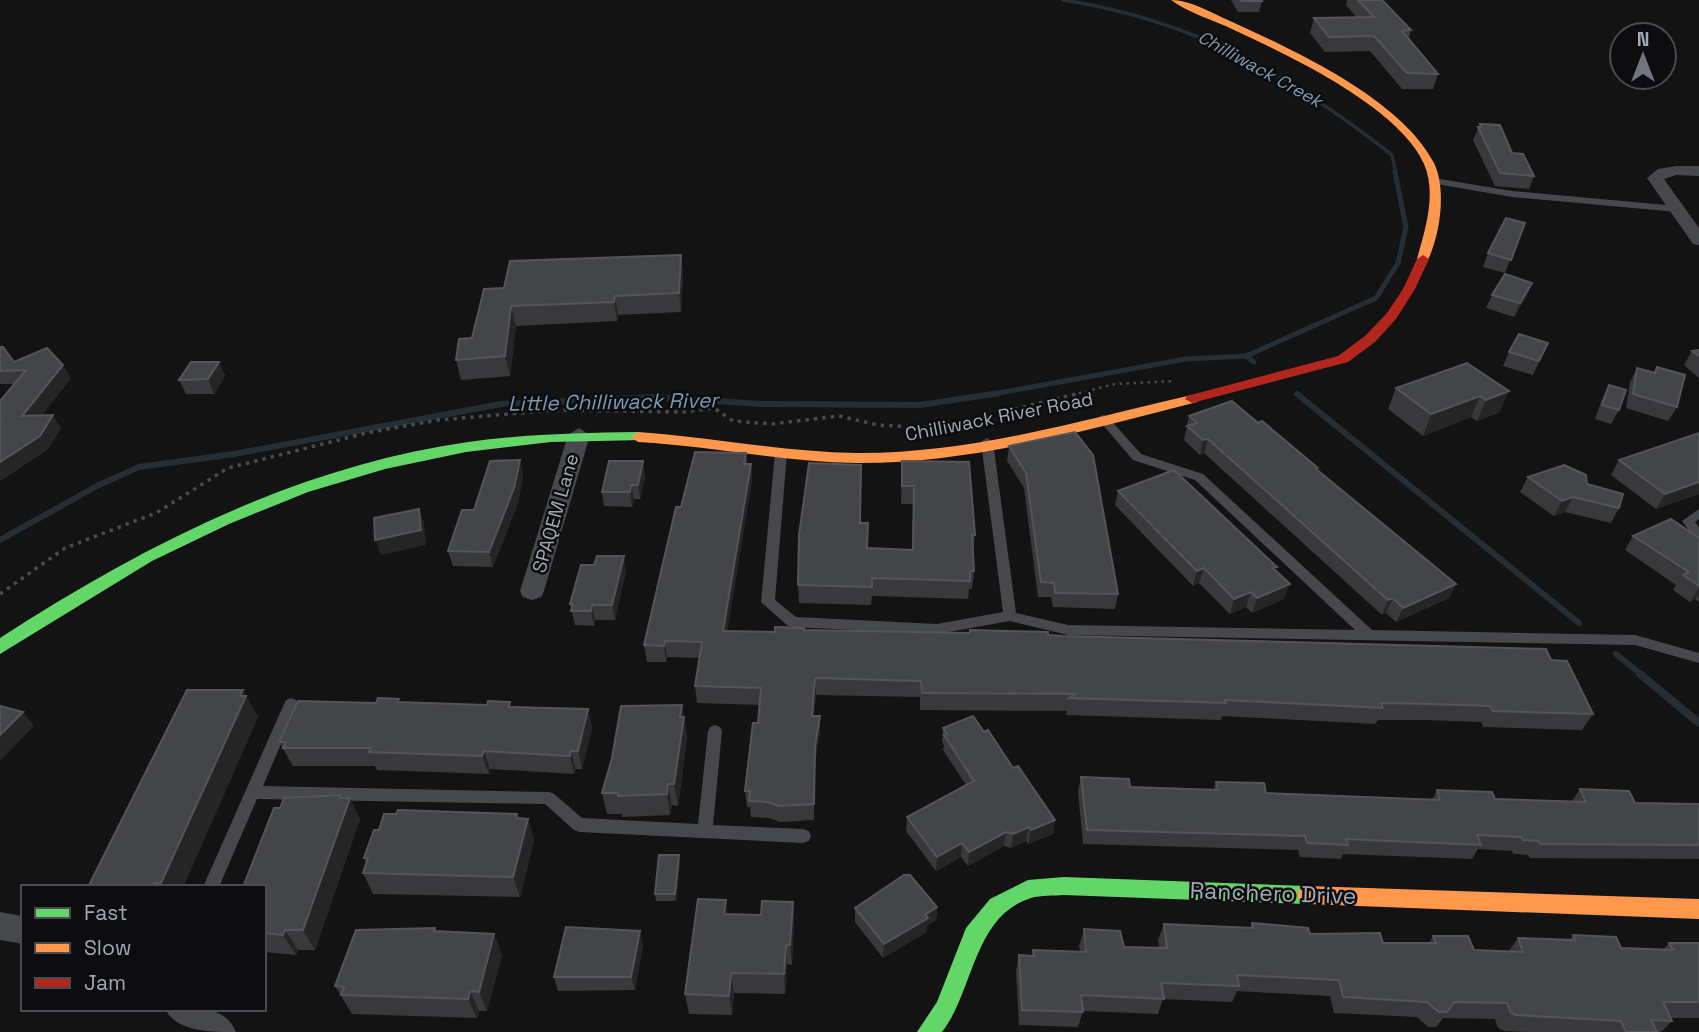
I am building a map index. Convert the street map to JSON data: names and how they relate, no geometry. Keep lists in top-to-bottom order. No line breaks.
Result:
{"streets":{"main road":["Chilliwack River Road","Ranchero Drive"],"street":["SPAQEM Lane"]},"crossings":[["Chilliwack River Road","SPAQEM Lane"]],"water":["Chilliwack Creek","Little Chilliwack River"],"legend":["Fast","Slow","Jam"],"north":"top"}
